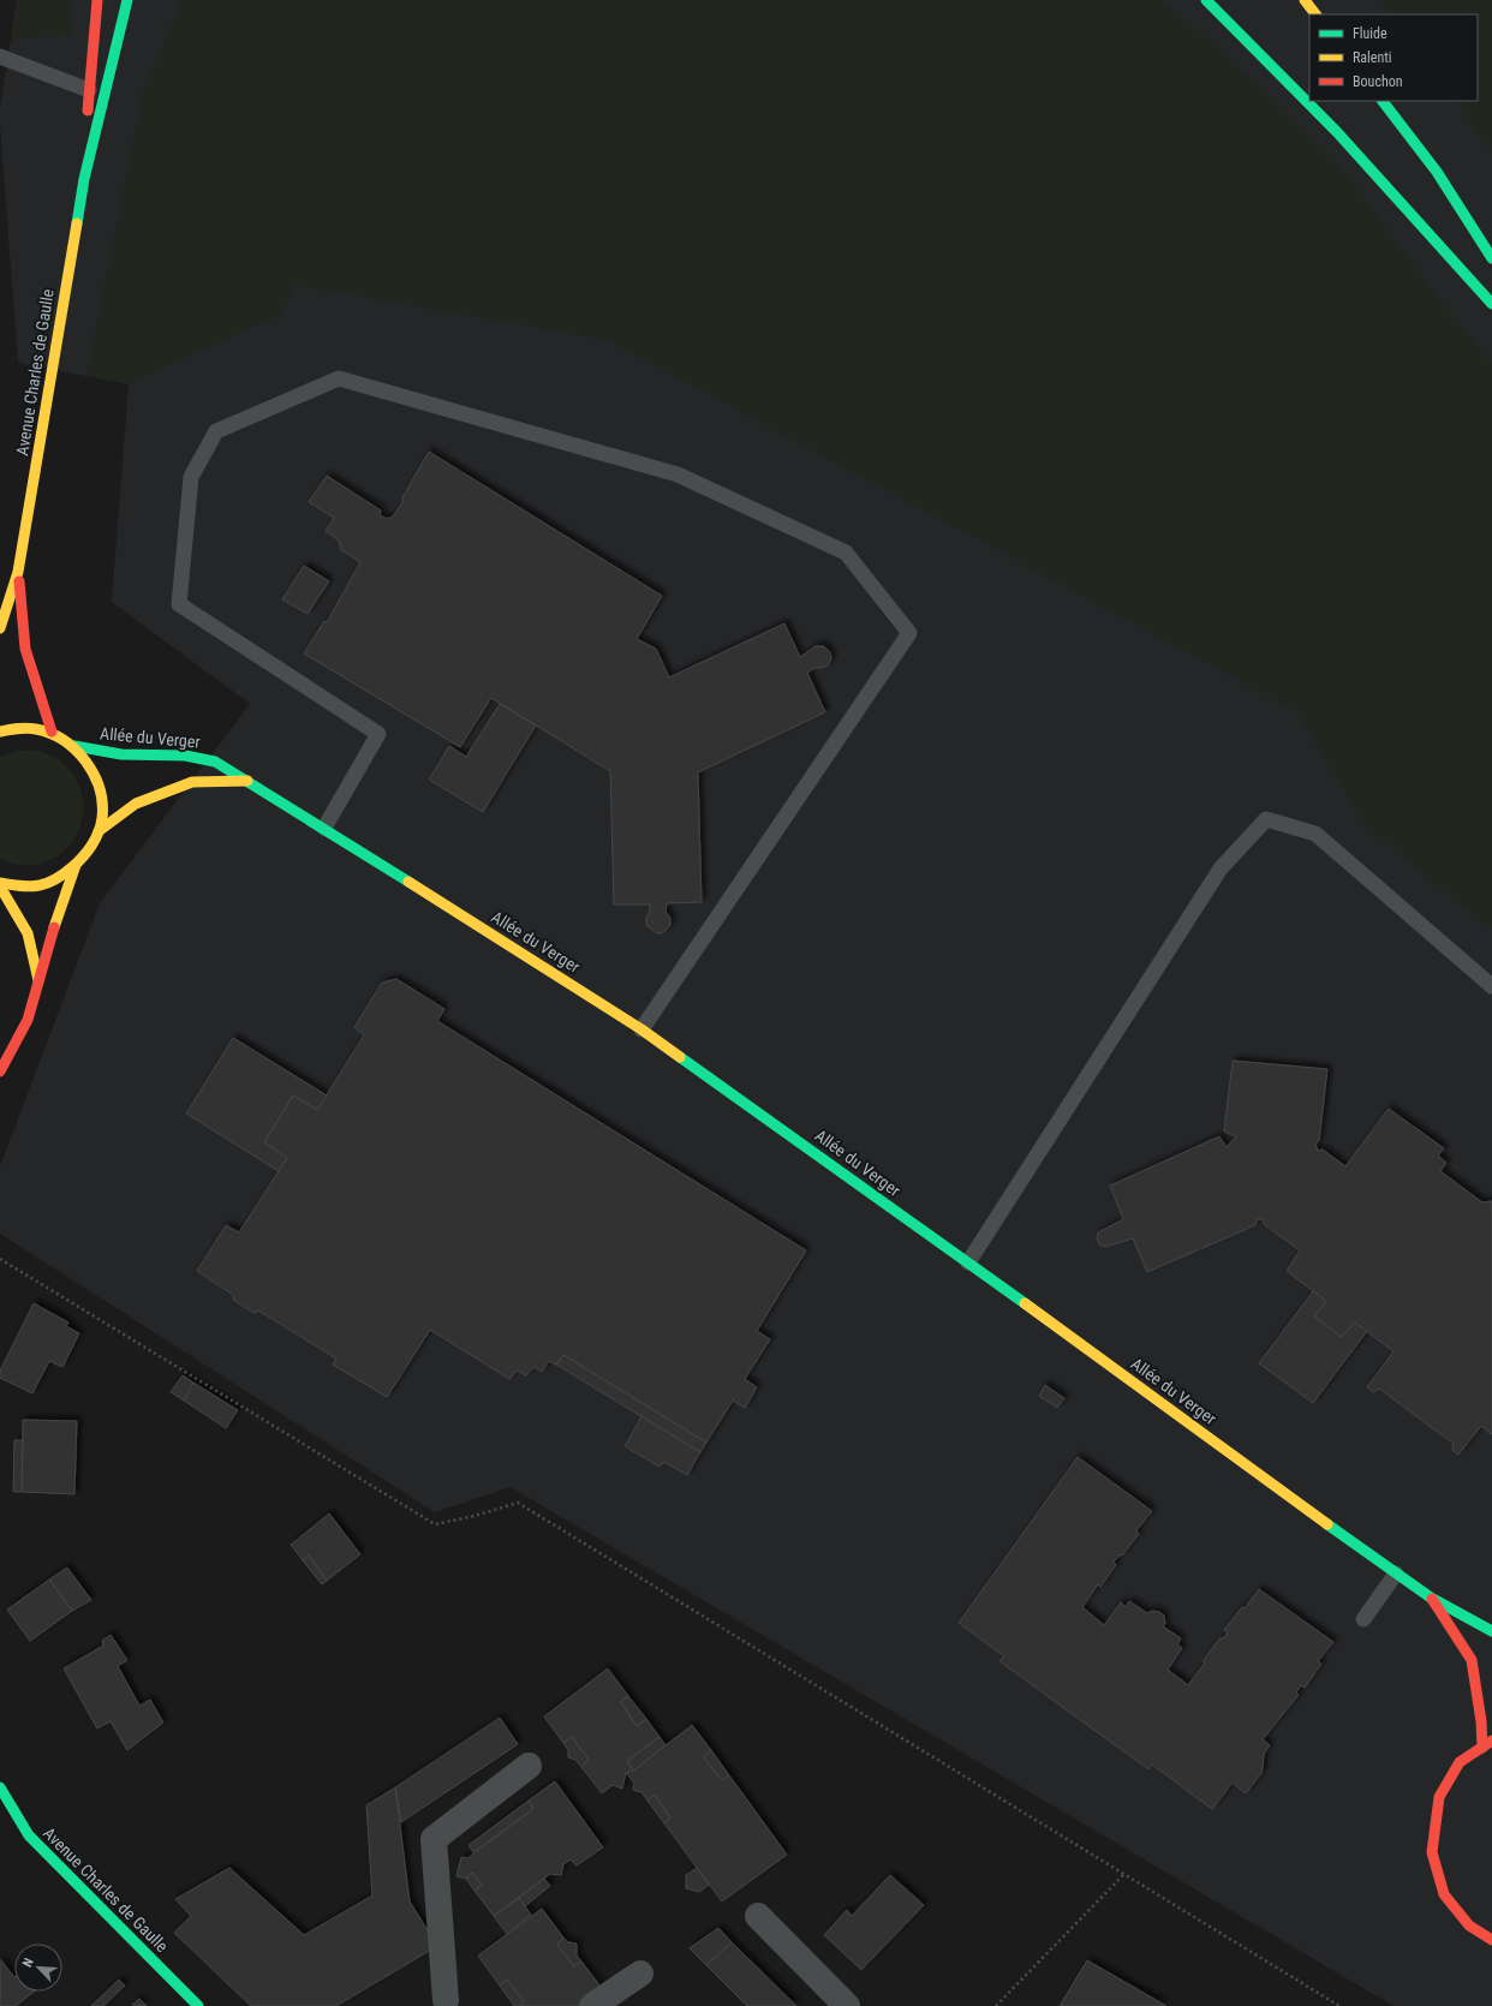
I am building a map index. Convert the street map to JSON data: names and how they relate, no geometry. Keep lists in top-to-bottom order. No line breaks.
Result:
{"streets":{"main road":["Avenue Charles de Gaulle","Allée du Verger"]},"legend":["Fluide","Ralenti","Bouchon"],"north":"top left"}
